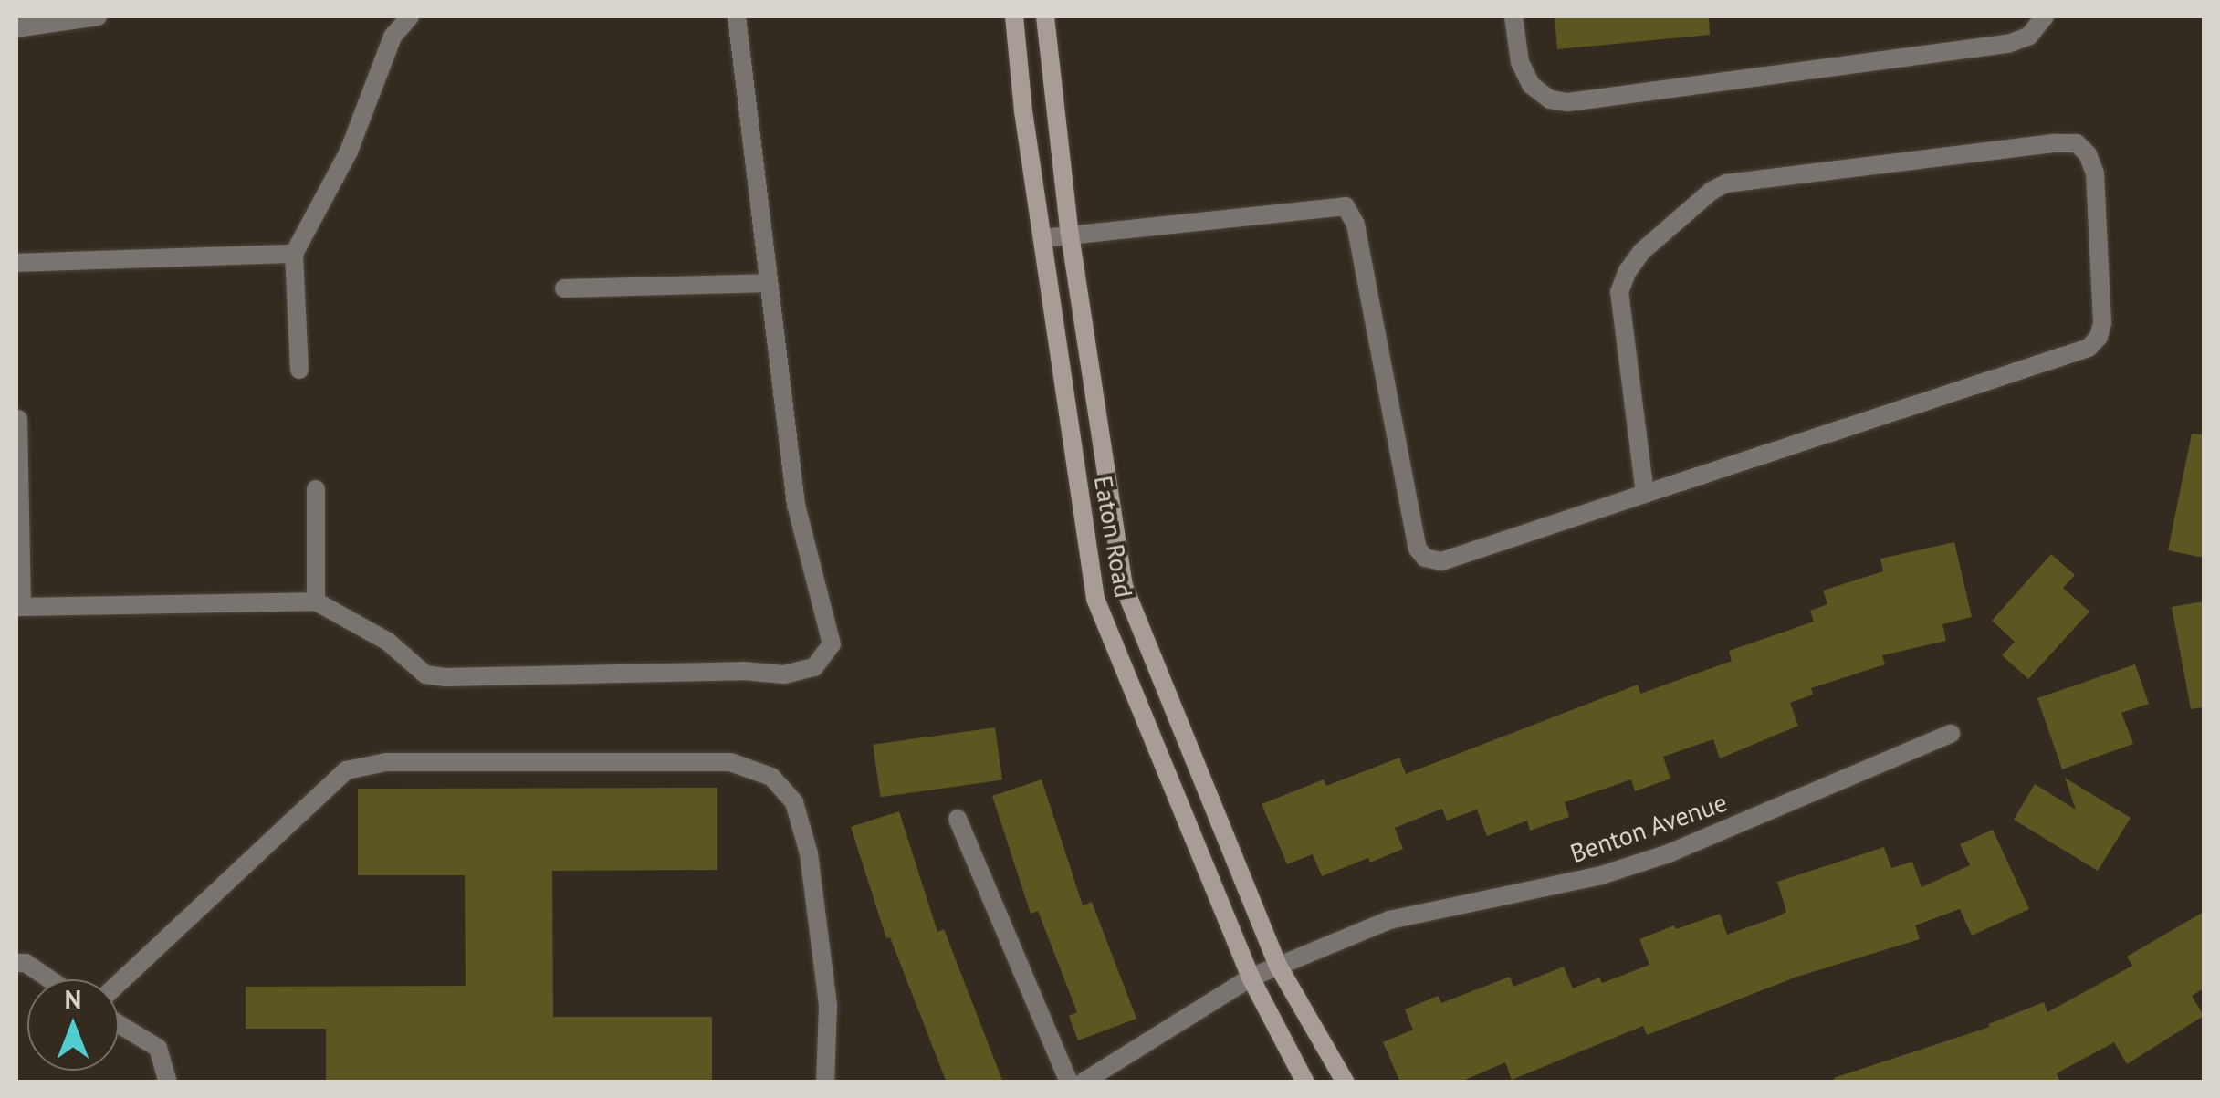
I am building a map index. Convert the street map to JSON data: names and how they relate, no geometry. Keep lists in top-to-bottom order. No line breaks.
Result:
{"streets":{"street":["Eaton Road","Benton Avenue"]},"crossings":[["Eaton Road","Benton Avenue"]],"north":"top"}
